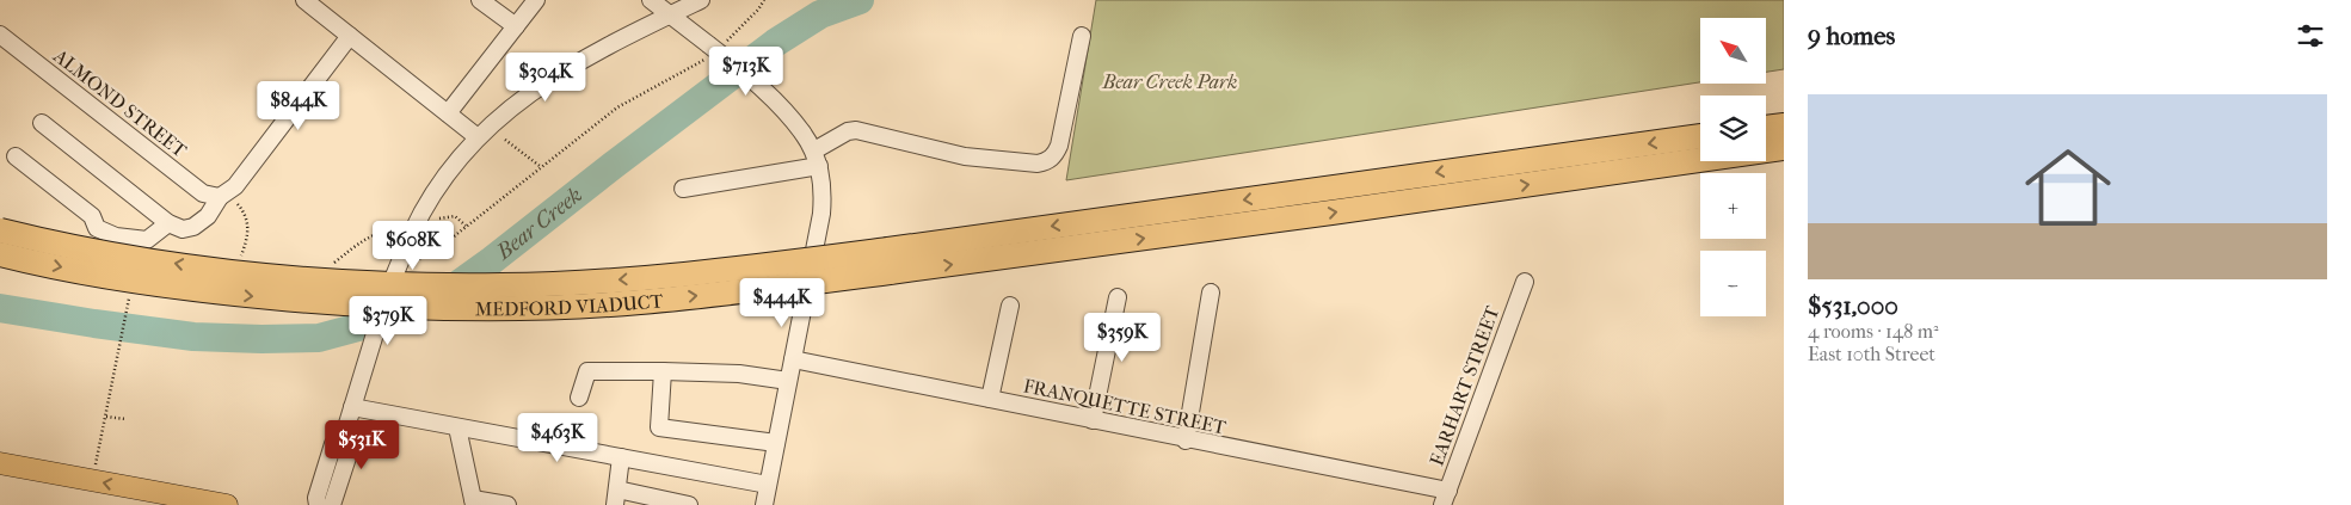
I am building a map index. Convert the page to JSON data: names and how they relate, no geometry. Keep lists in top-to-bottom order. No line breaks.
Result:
{"streets":{"highway":["MEDFORD VIADUCT"],"street":["ALMOND STREET","EARHART STREET","FRANQUETTE STREET"]},"crossings":[["EARHART STREET","FRANQUETTE STREET"]],"water":["Bear Creek"],"parks":["Bear Creek Park"],"north":"top left","page":{"heading":"9 homes","map_buttons":["+","−"],"price":["$713K","$304K","$844K","$608K","$444K","$379K","$359K","$463K","$531K"],"list":[{"name":"$531,000","note":"4 rooms · 148 m² · East 10th Street"}]}}
